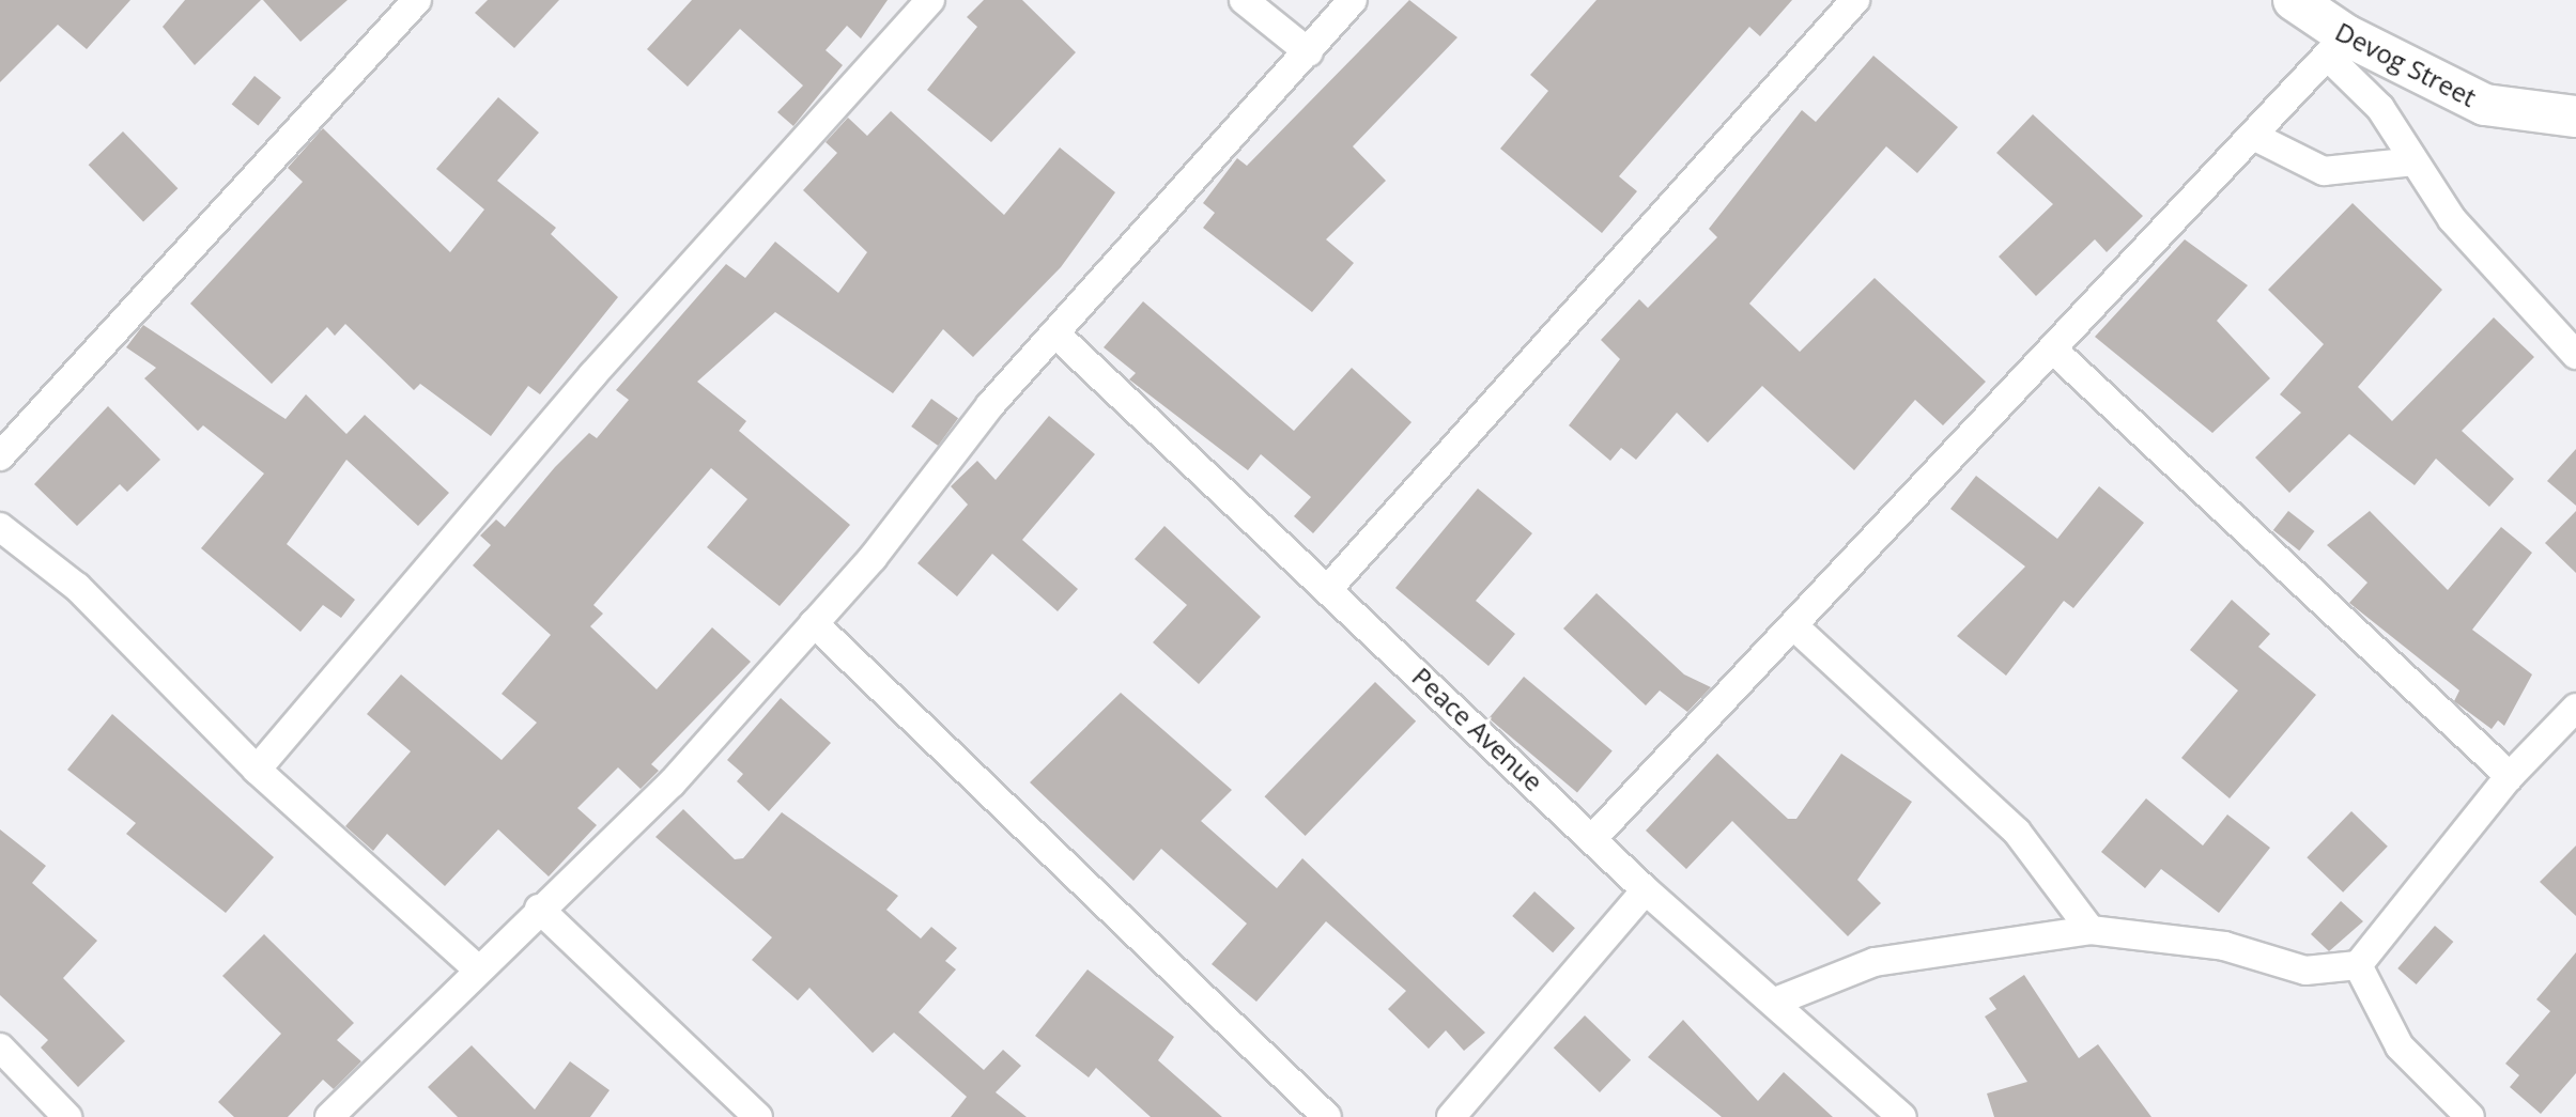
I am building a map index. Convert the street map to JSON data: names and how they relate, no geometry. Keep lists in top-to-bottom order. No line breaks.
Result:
{"streets":{"street":["Devog Street","Peace Avenue"]}}
